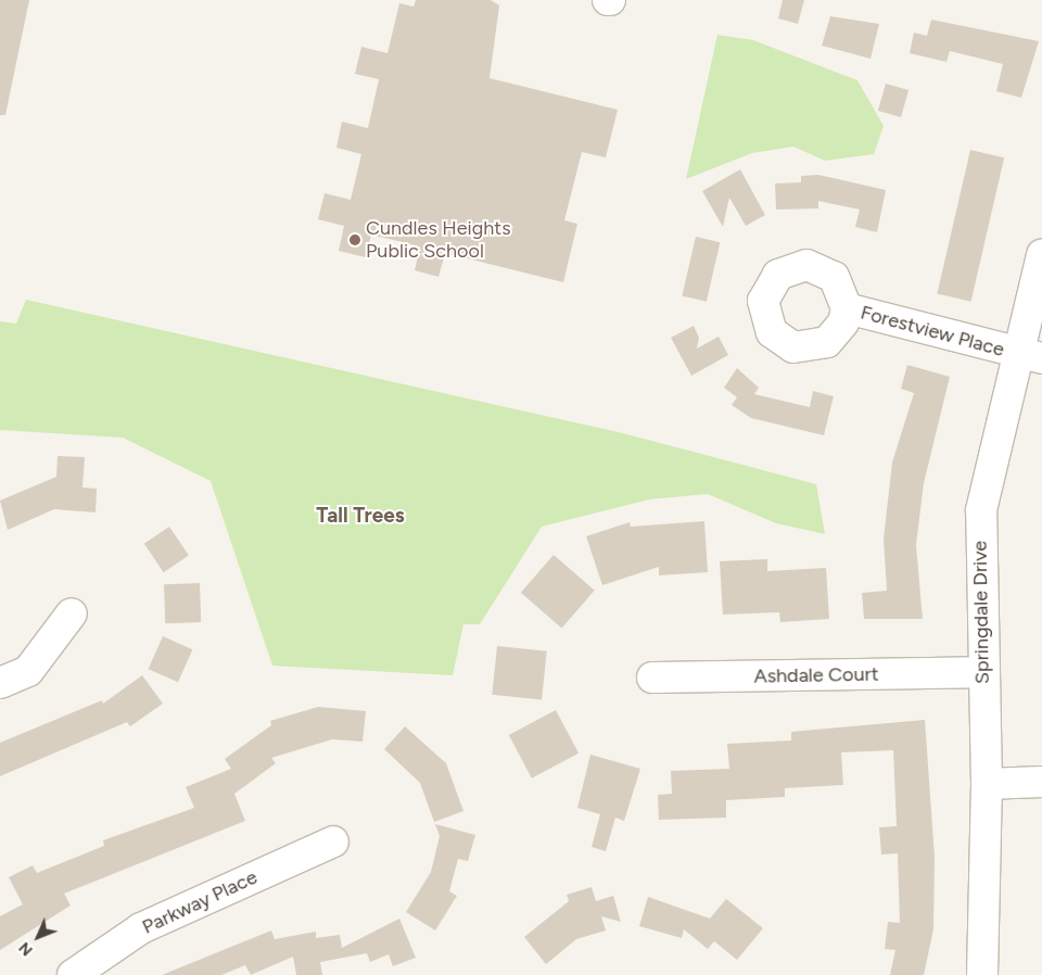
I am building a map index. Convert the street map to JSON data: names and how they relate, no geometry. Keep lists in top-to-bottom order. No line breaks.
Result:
{"streets":{"street":["Forestview Place","Springdale Drive","Ashdale Court","Parkway Place"]},"crossings":[["Forestview Place","Springdale Drive"],["Springdale Drive","Ashdale Court"]],"districts":["Tall Trees"],"places":["Cundles Heights Public School"],"north":"bottom left"}
